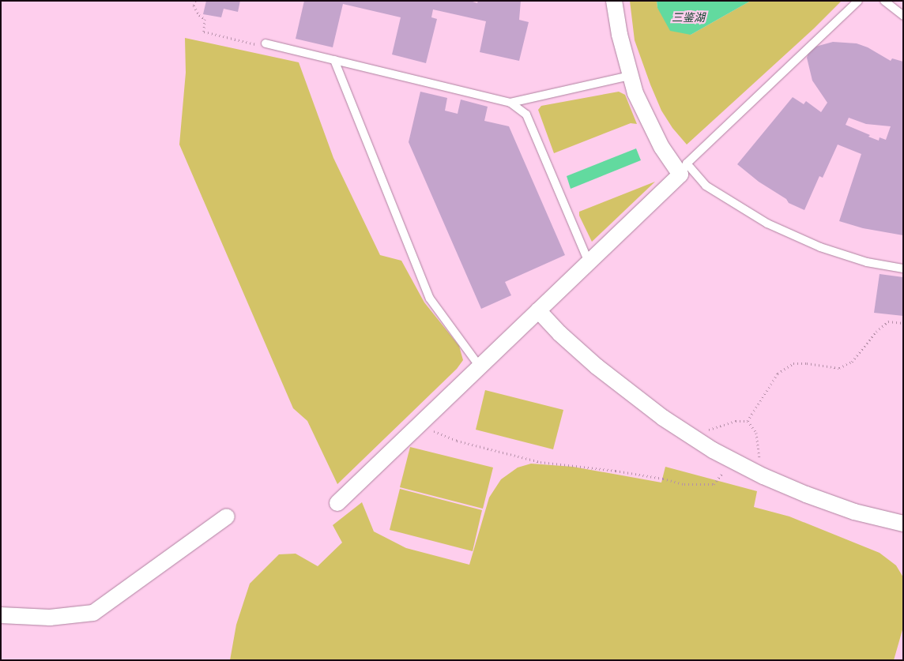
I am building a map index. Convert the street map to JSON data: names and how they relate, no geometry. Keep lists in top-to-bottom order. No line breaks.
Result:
{"water":["三鉴湖"]}
